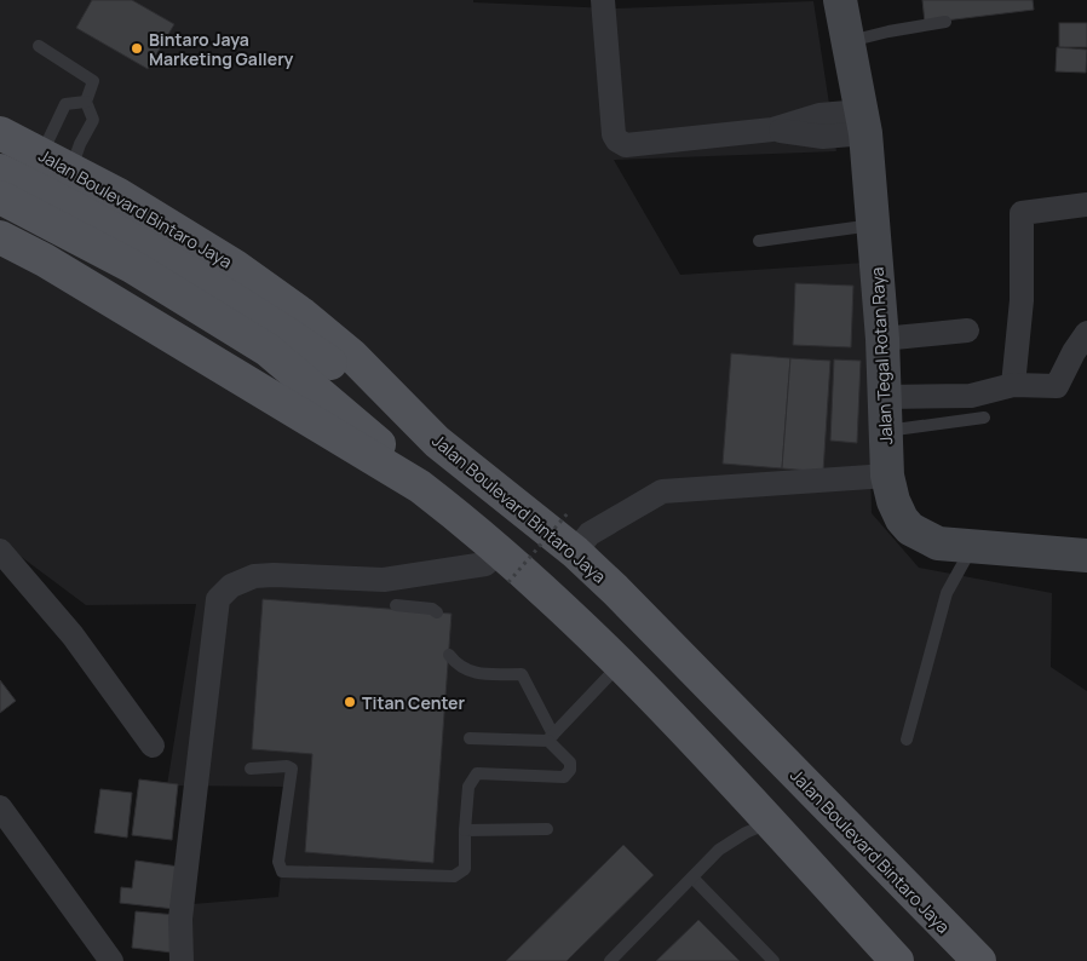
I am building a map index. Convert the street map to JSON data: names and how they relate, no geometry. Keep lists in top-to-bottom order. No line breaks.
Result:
{"streets":{"main road":["Jalan Boulevard Bintaro Jaya","Jalan Tegal Rotan Raya"]},"places":["Bintaro Jaya Marketing Gallery","Titan Center"]}
